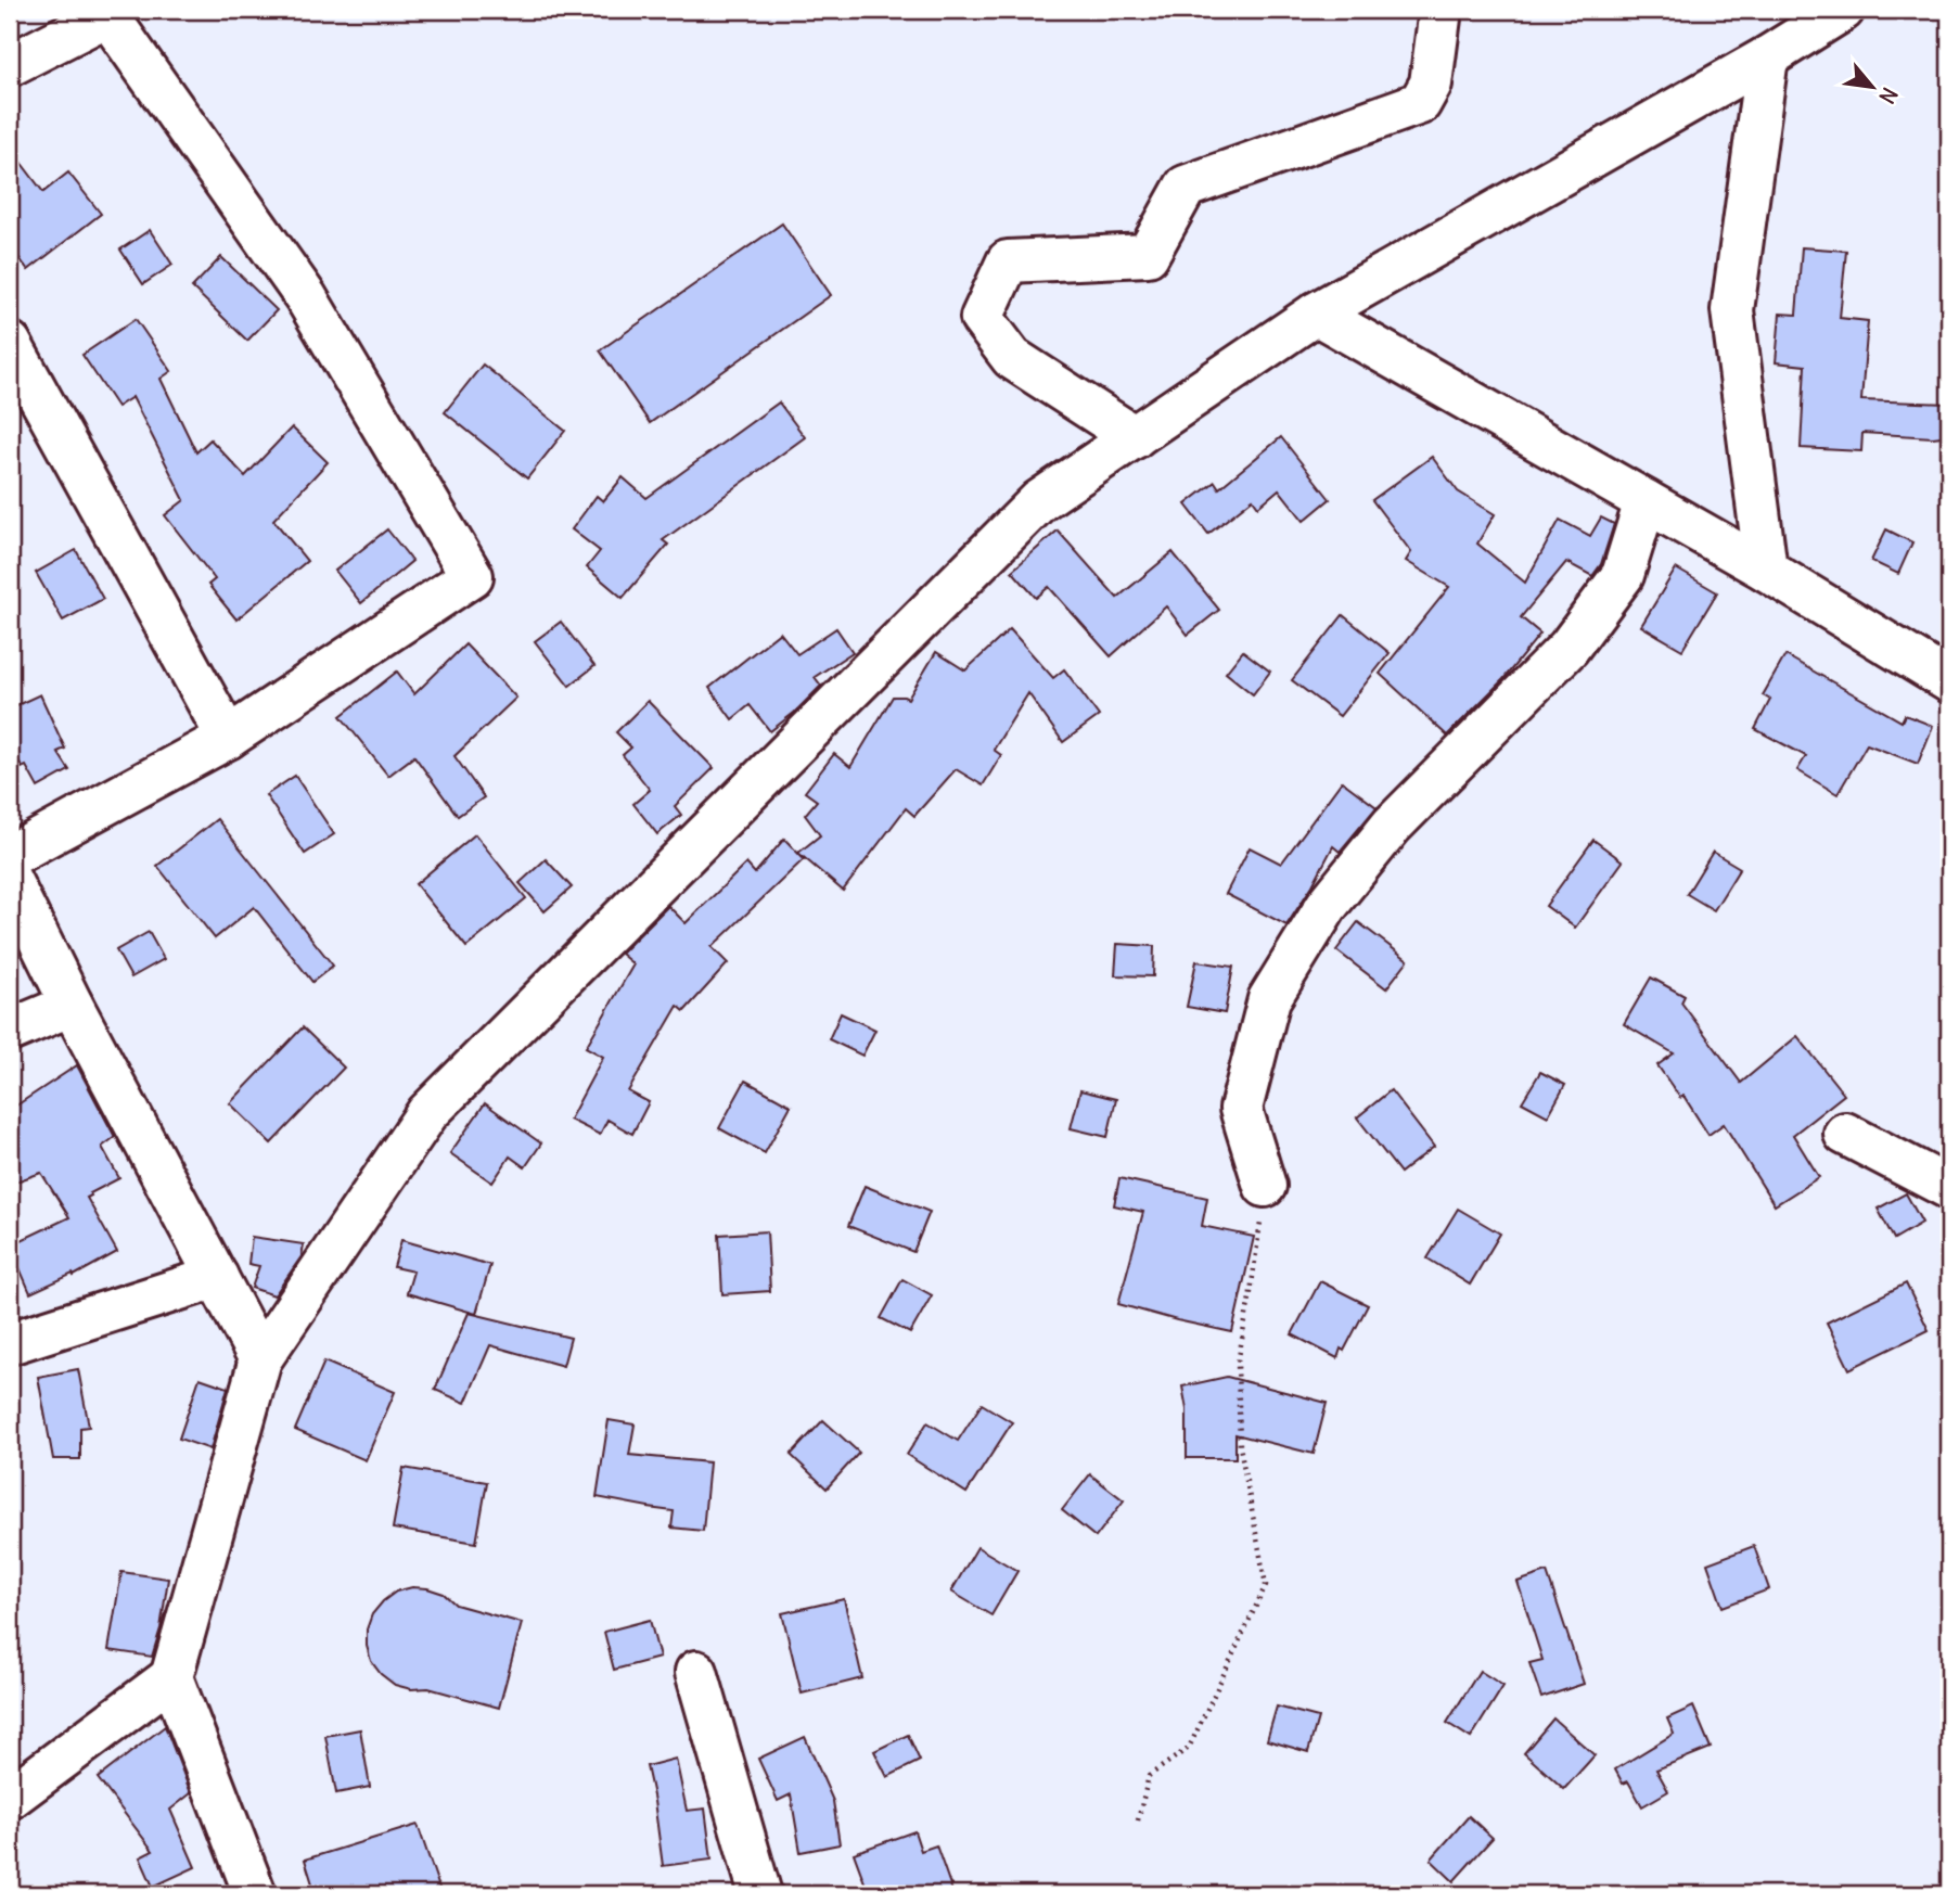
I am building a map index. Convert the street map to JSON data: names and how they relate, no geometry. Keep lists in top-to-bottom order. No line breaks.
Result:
{"north":"bottom right"}
